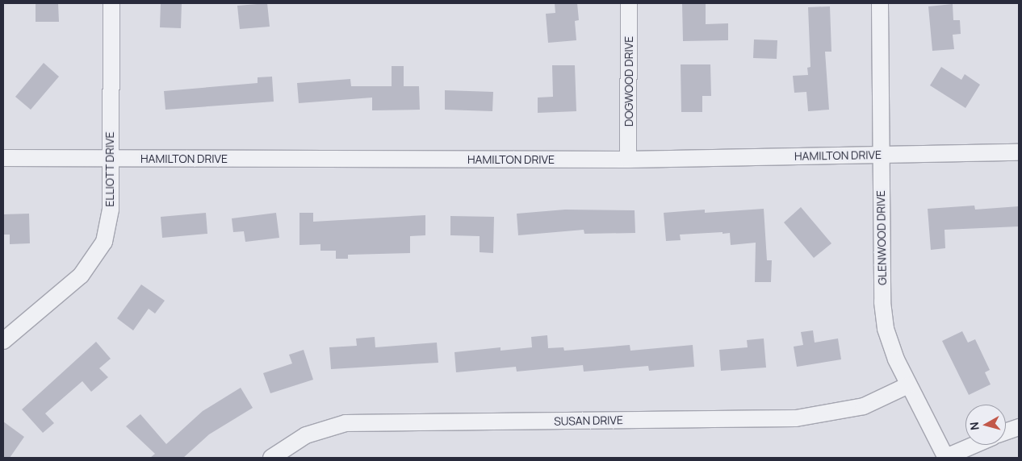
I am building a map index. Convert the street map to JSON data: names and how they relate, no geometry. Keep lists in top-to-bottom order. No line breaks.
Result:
{"streets":{"street":["DOGWOOD DRIVE","HAMILTON DRIVE","ELLIOTT DRIVE","GLENWOOD DRIVE","SUSAN DRIVE"]},"crossings":[["DOGWOOD DRIVE","HAMILTON DRIVE"],["HAMILTON DRIVE","ELLIOTT DRIVE"],["HAMILTON DRIVE","GLENWOOD DRIVE"],["GLENWOOD DRIVE","SUSAN DRIVE"]],"north":"left"}
